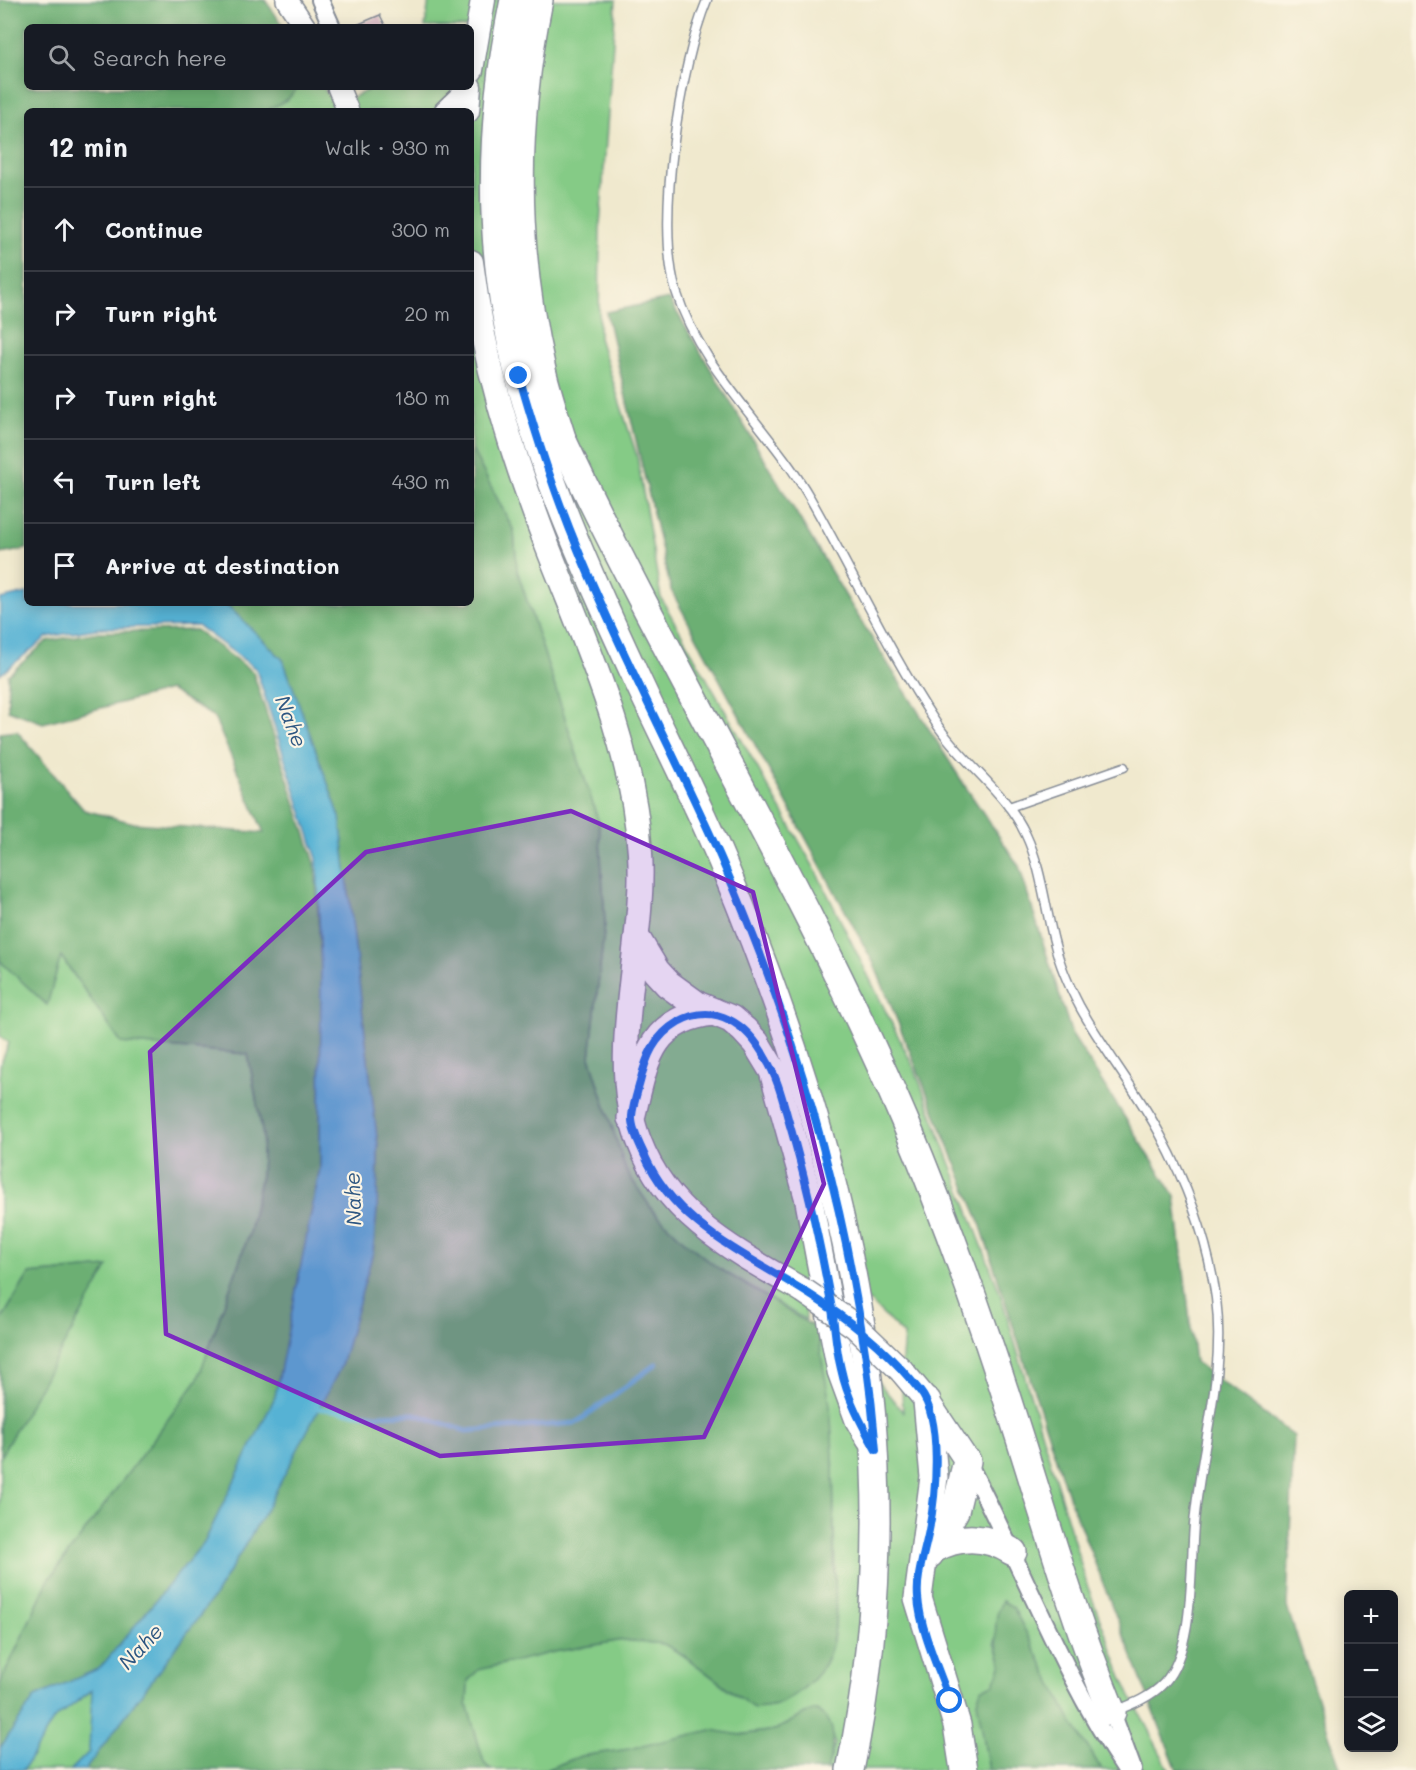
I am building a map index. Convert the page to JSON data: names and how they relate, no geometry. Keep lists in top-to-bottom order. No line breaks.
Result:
{"water":["Nahe"],"page":{"search":"Search here","heading":["12 min","Walk · 930 m"],"list":[["Continue","300 m"],["Turn right","20 m"],["Turn right","180 m"],["Turn left","430 m"],"Arrive at destination"],"map_buttons":["+","−"]}}
